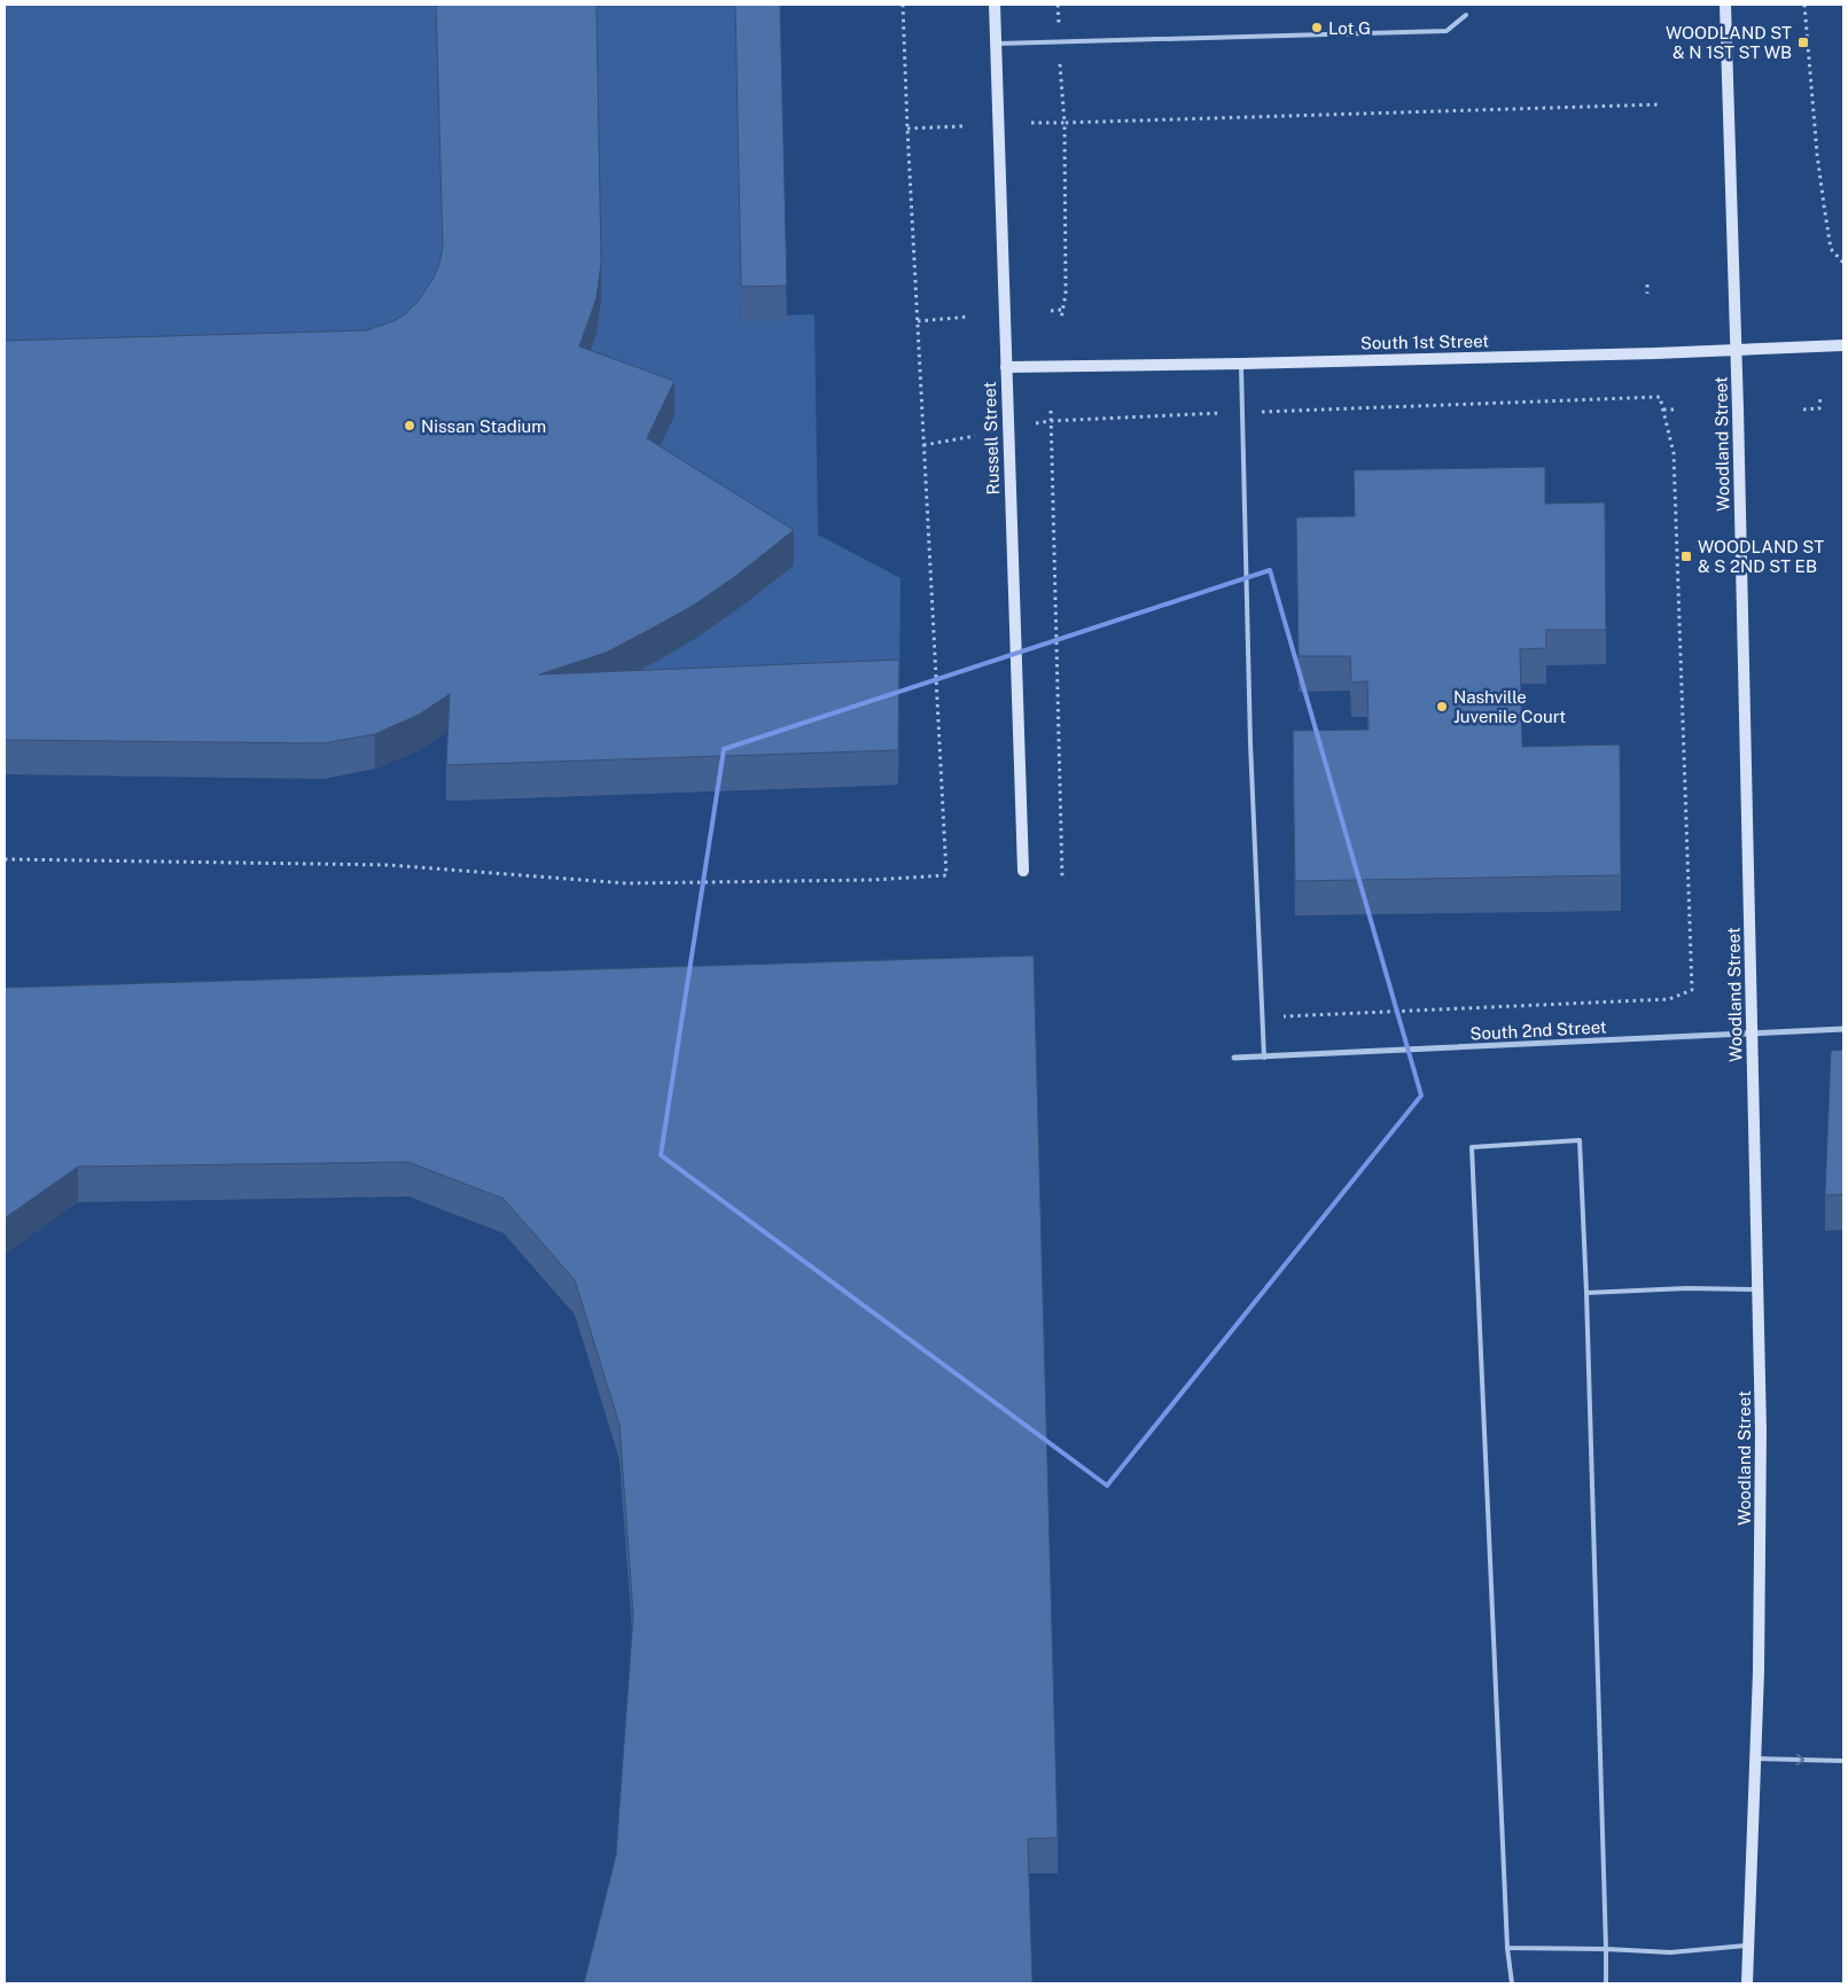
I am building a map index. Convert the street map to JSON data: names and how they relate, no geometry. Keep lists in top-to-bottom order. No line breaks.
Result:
{"streets":{"main road":["South 1st Street","Russell Street","Woodland Street"],"street":["South 2nd Street"]},"crossings":[["South 1st Street","Russell Street"],["South 1st Street","Woodland Street"],["Woodland Street","South 2nd Street"]],"places":{"other":["Lot G","Nissan Stadium","Nashville Juvenile Court"],"transit":["WOODLAND ST & N 1ST ST WB","WOODLAND ST & S 2ND ST EB"]}}
